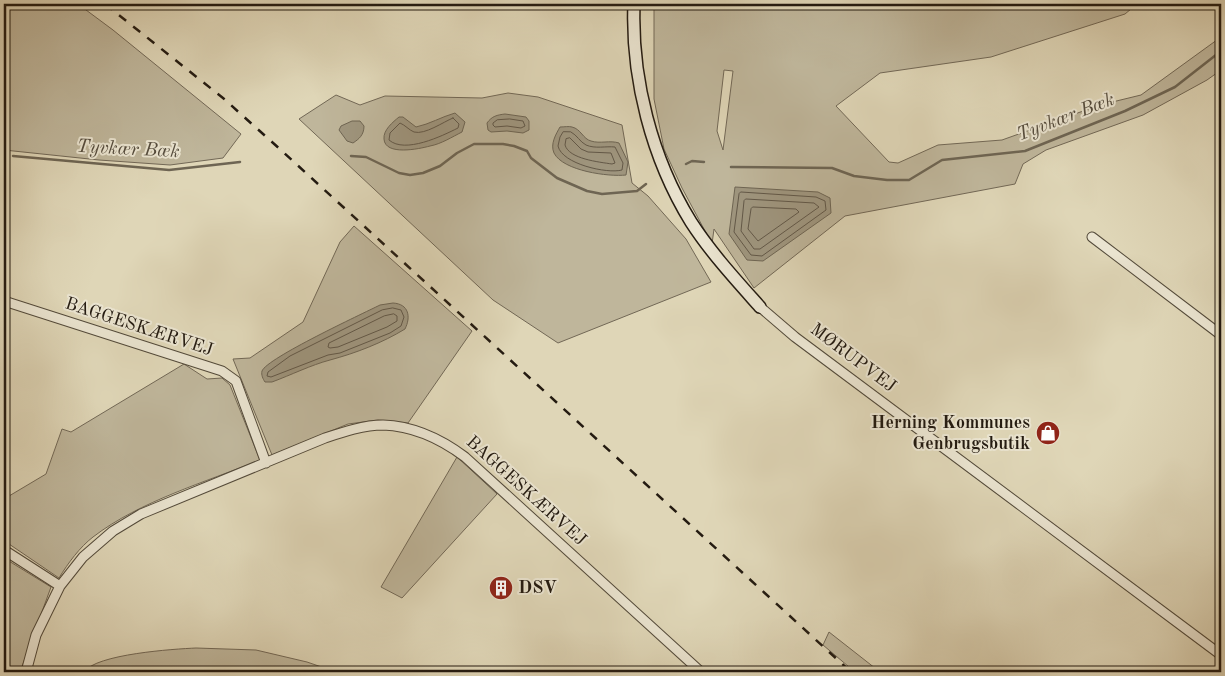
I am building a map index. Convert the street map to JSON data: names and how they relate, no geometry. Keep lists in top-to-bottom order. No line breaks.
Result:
{"streets":{"street":["BAGGESKÆRVEJ","MØRUPVEJ"]},"water":["Tyvkær Bæk"],"places":{"shop":["Herning Kommunes Genbrugsbutik"],"building":["DSV"]}}
